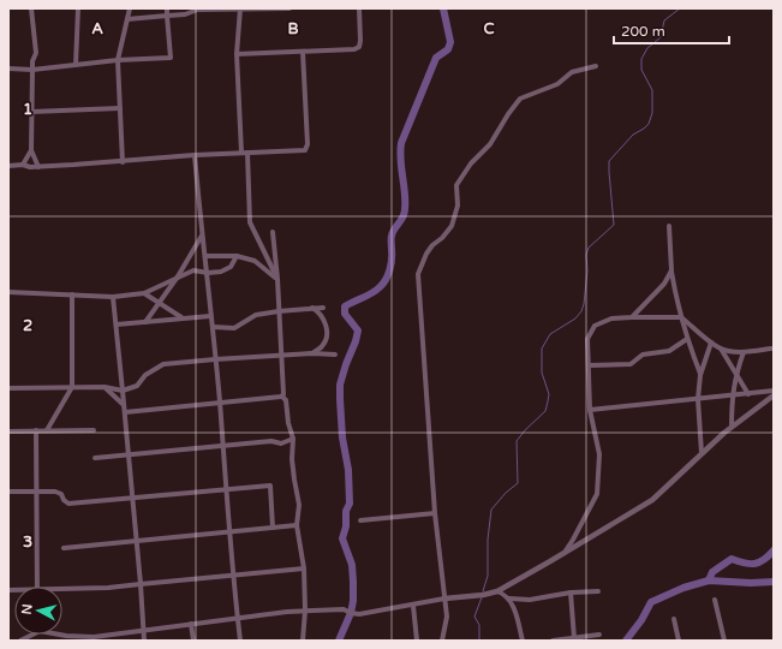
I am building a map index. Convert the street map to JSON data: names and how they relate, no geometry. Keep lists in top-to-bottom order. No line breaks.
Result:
{"scale_bar":"200 m","north":"left","grid":{"columns":["A","B","C"],"rows":["1","2","3"]}}
